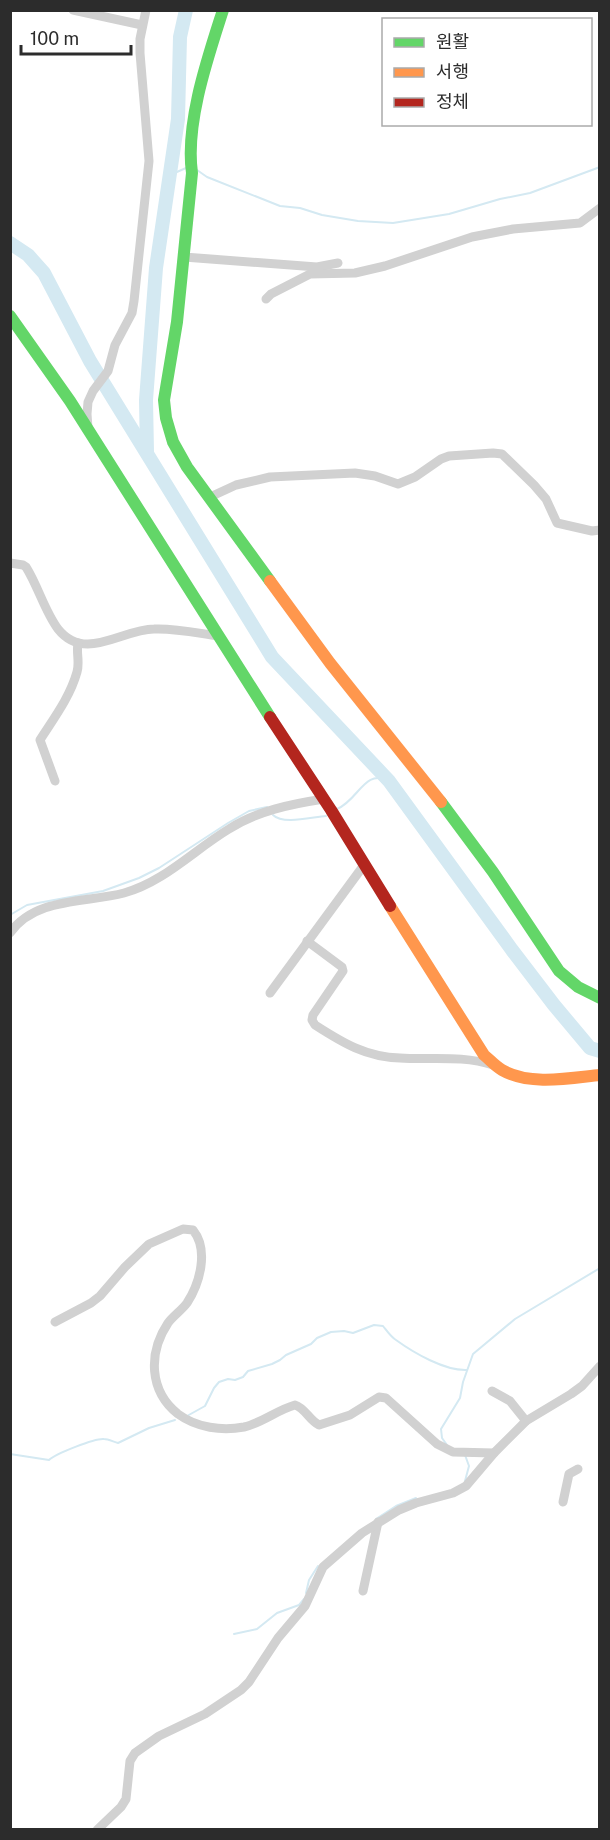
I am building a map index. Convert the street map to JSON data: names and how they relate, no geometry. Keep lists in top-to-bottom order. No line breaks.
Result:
{"legend":["원활","서행","정체"],"scale_bar":"100 m"}
